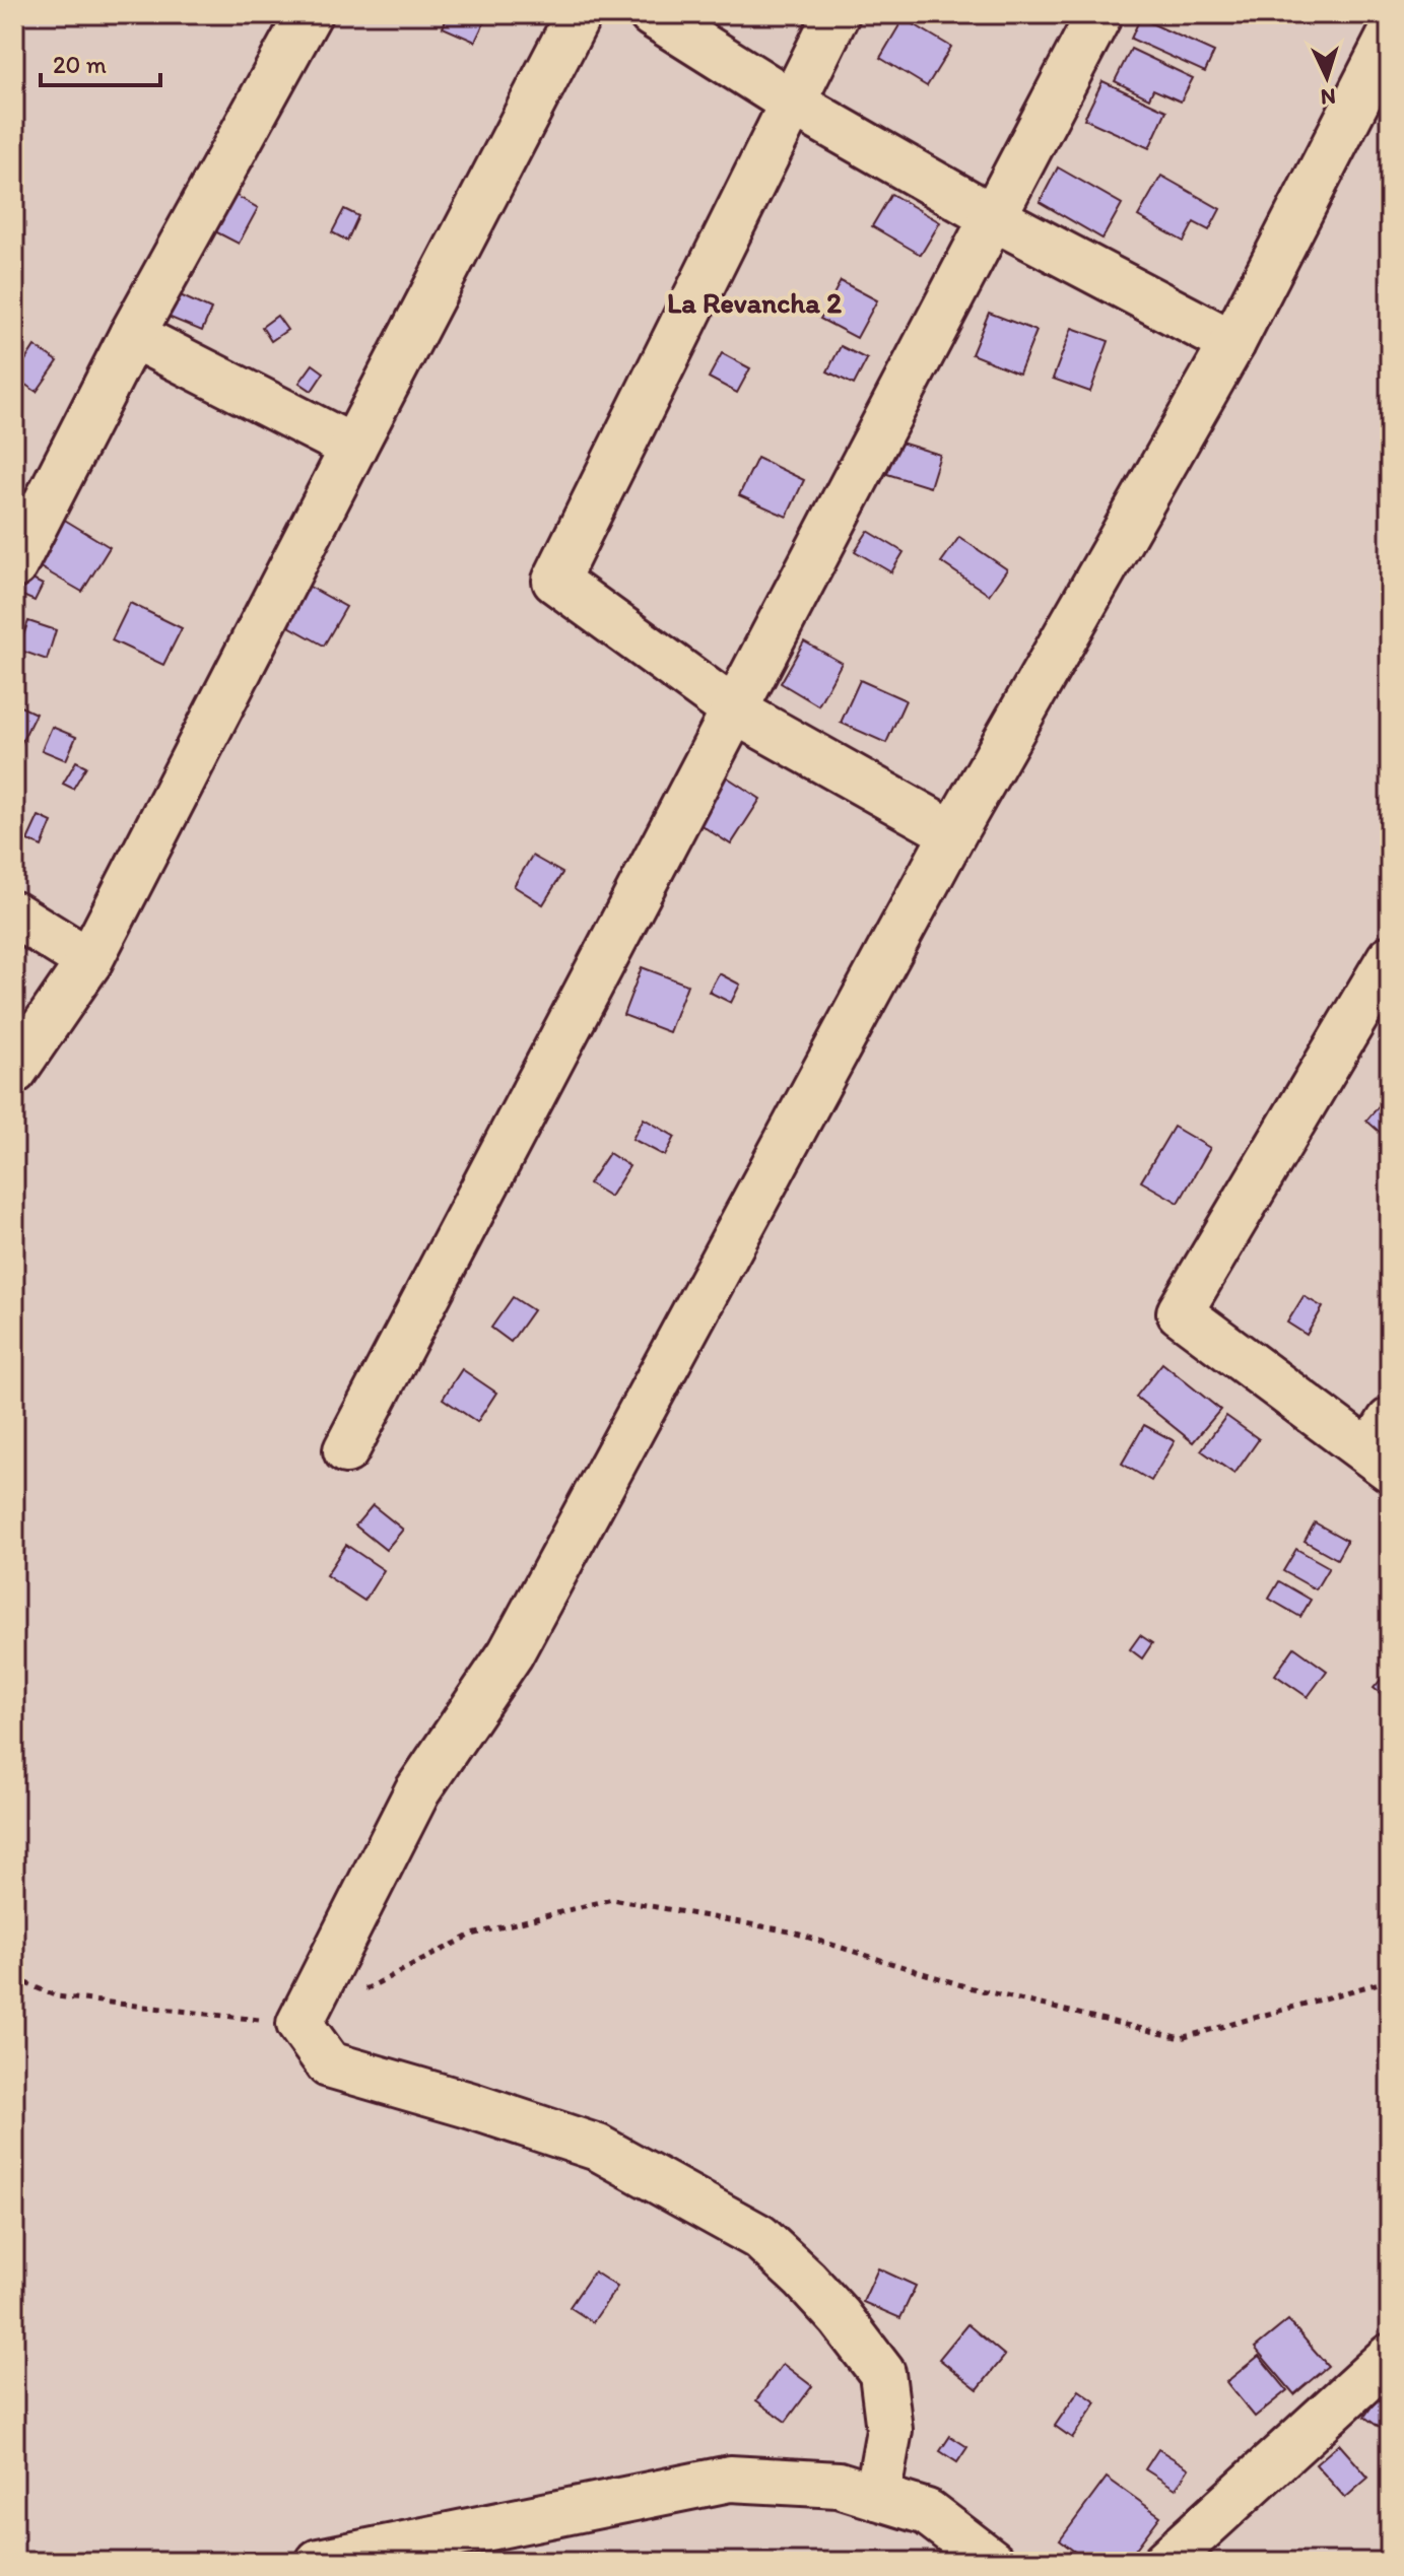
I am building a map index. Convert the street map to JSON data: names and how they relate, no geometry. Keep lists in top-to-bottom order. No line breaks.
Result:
{"districts":["La Revancha 2"],"scale_bar":"20 m","north":"bottom"}
